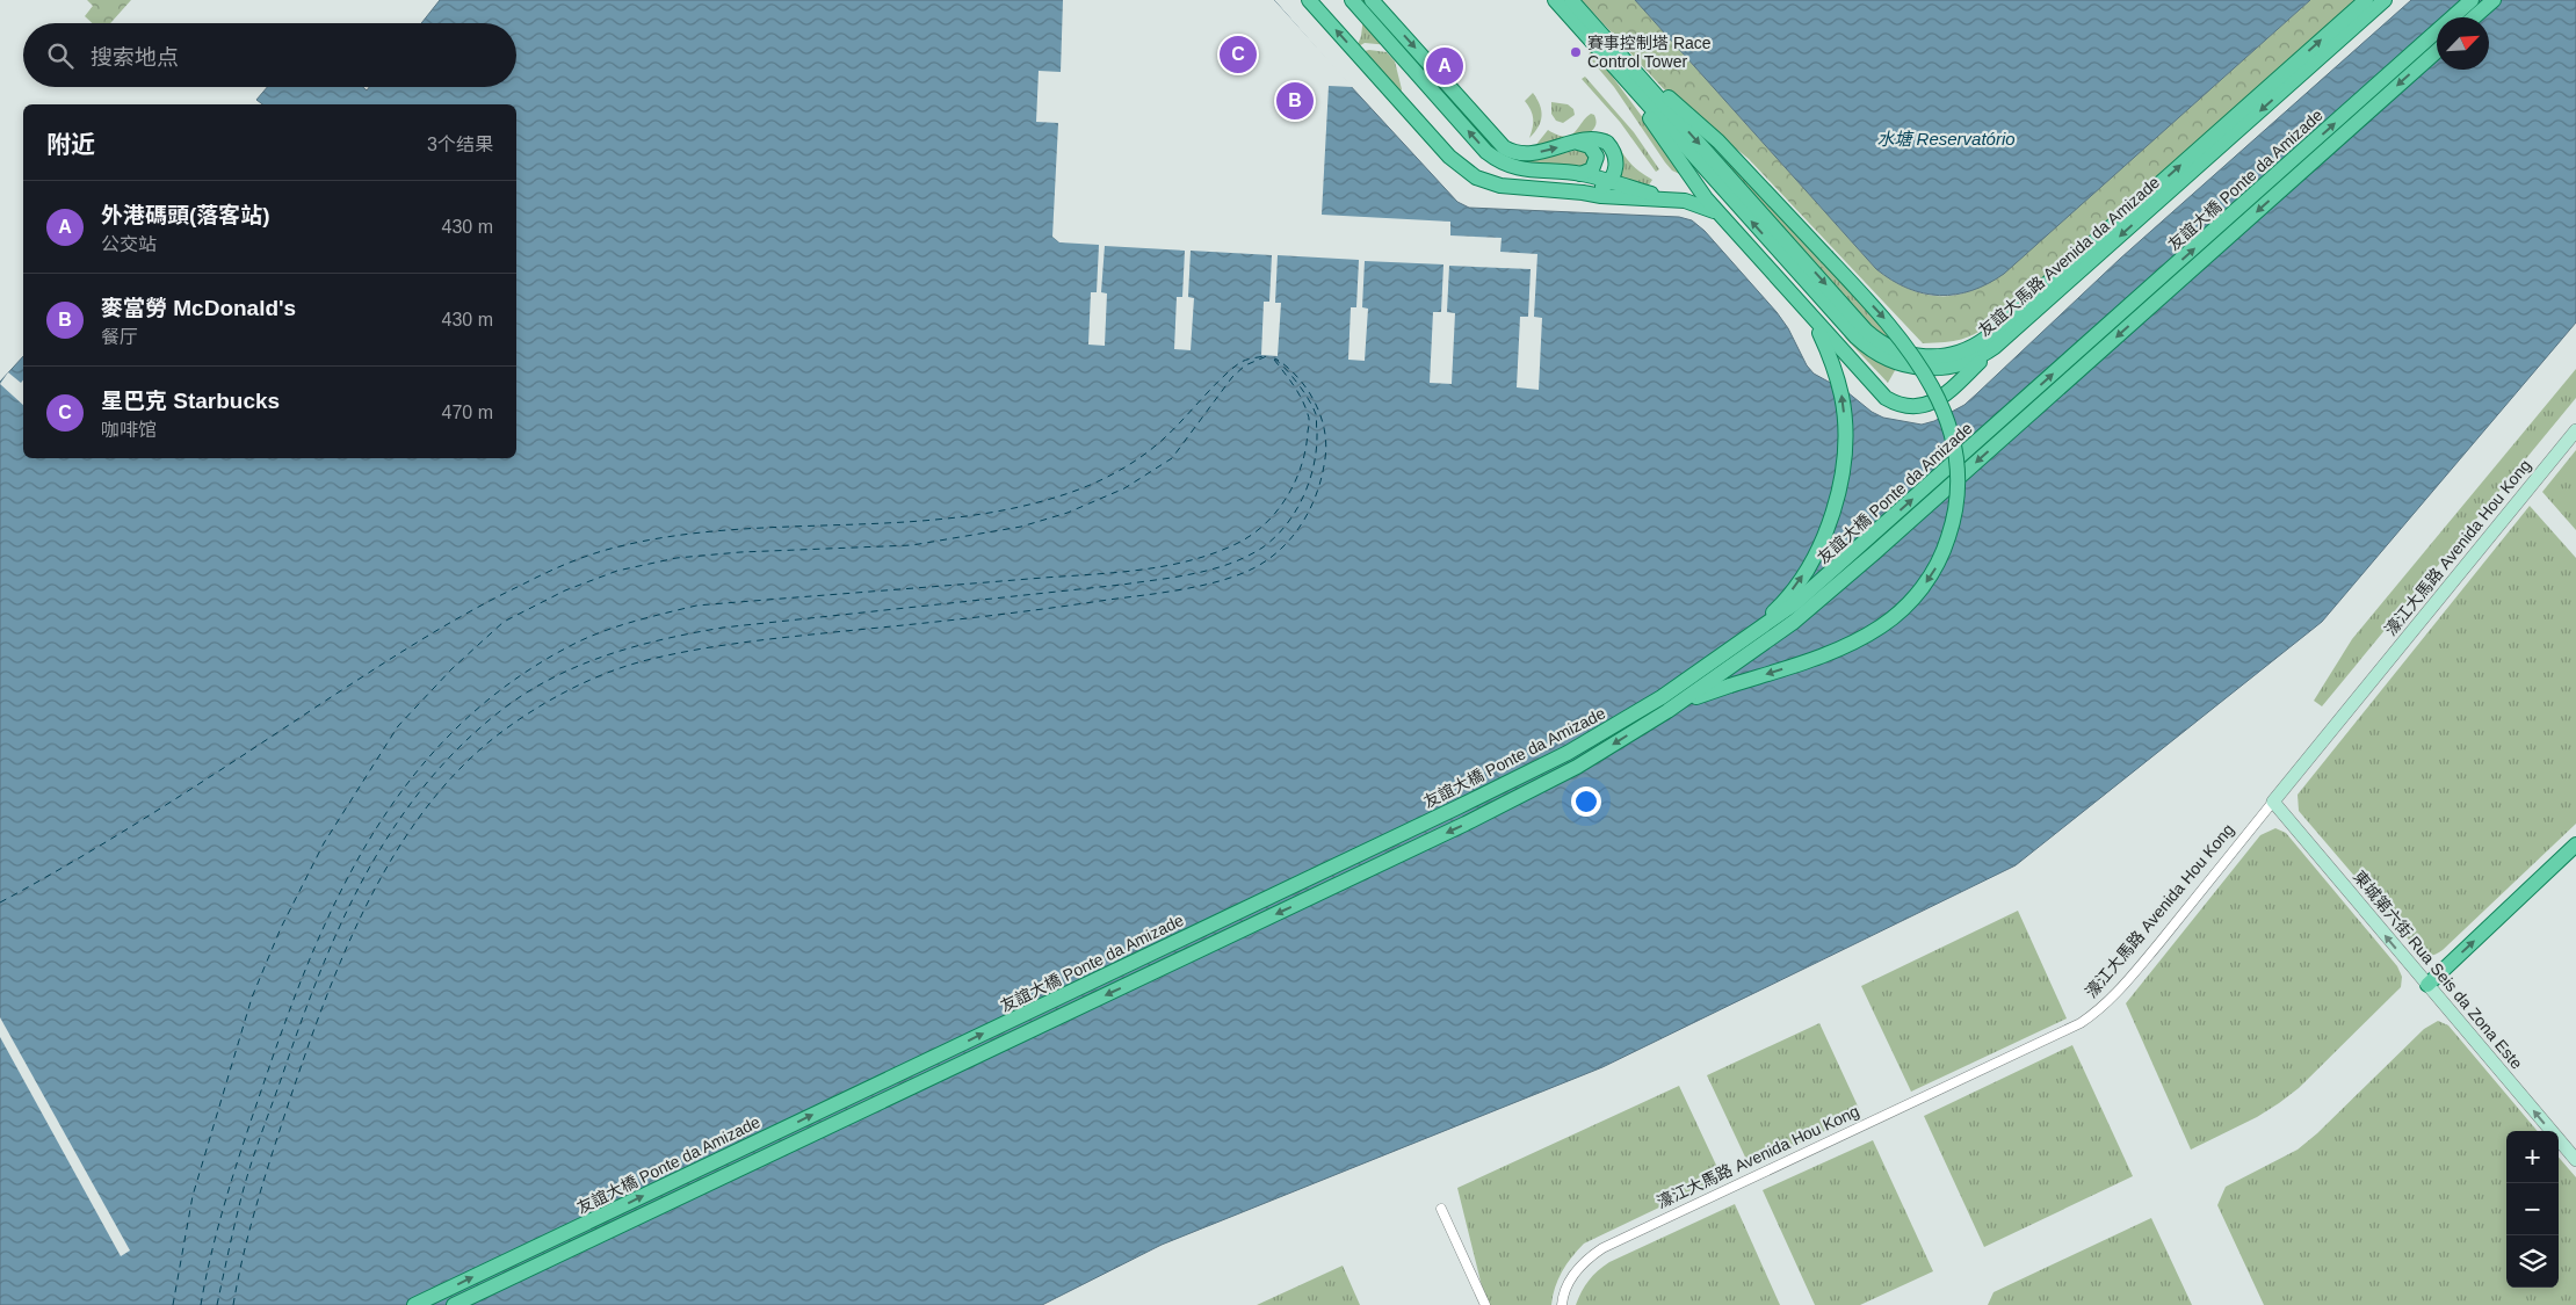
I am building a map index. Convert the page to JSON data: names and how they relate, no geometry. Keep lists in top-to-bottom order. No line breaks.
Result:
{"streets":{"main road":["友誼大橋 Ponte da Amizade","友誼大馬路 Avenida da Amizade","濠江大馬路 Avenida Hou Kong","東城第六街 Rua Seis da Zona Este"]},"crossings":[["濠江大馬路 Avenida Hou Kong","東城第六街 Rua Seis da Zona Este"]],"one_way":["東城第六街 Rua Seis da Zona Este"],"water":["水塘 Reservatório"],"places":["賽事控制塔 Race Control Tower"],"north":"top right","page":{"search":"搜索地点","pins":["C","A","B"],"heading":["附近","3个结果"],"list":[{"mark":"A","name":"外港碼頭(落客站)","note":"公交站","value":"430 m"},{"mark":"B","name":"麥當勞 McDonald's","note":"餐厅","value":"430 m"},{"mark":"C","name":"星巴克 Starbucks","note":"咖啡馆","value":"470 m"}],"map_buttons":["+","−"]}}
